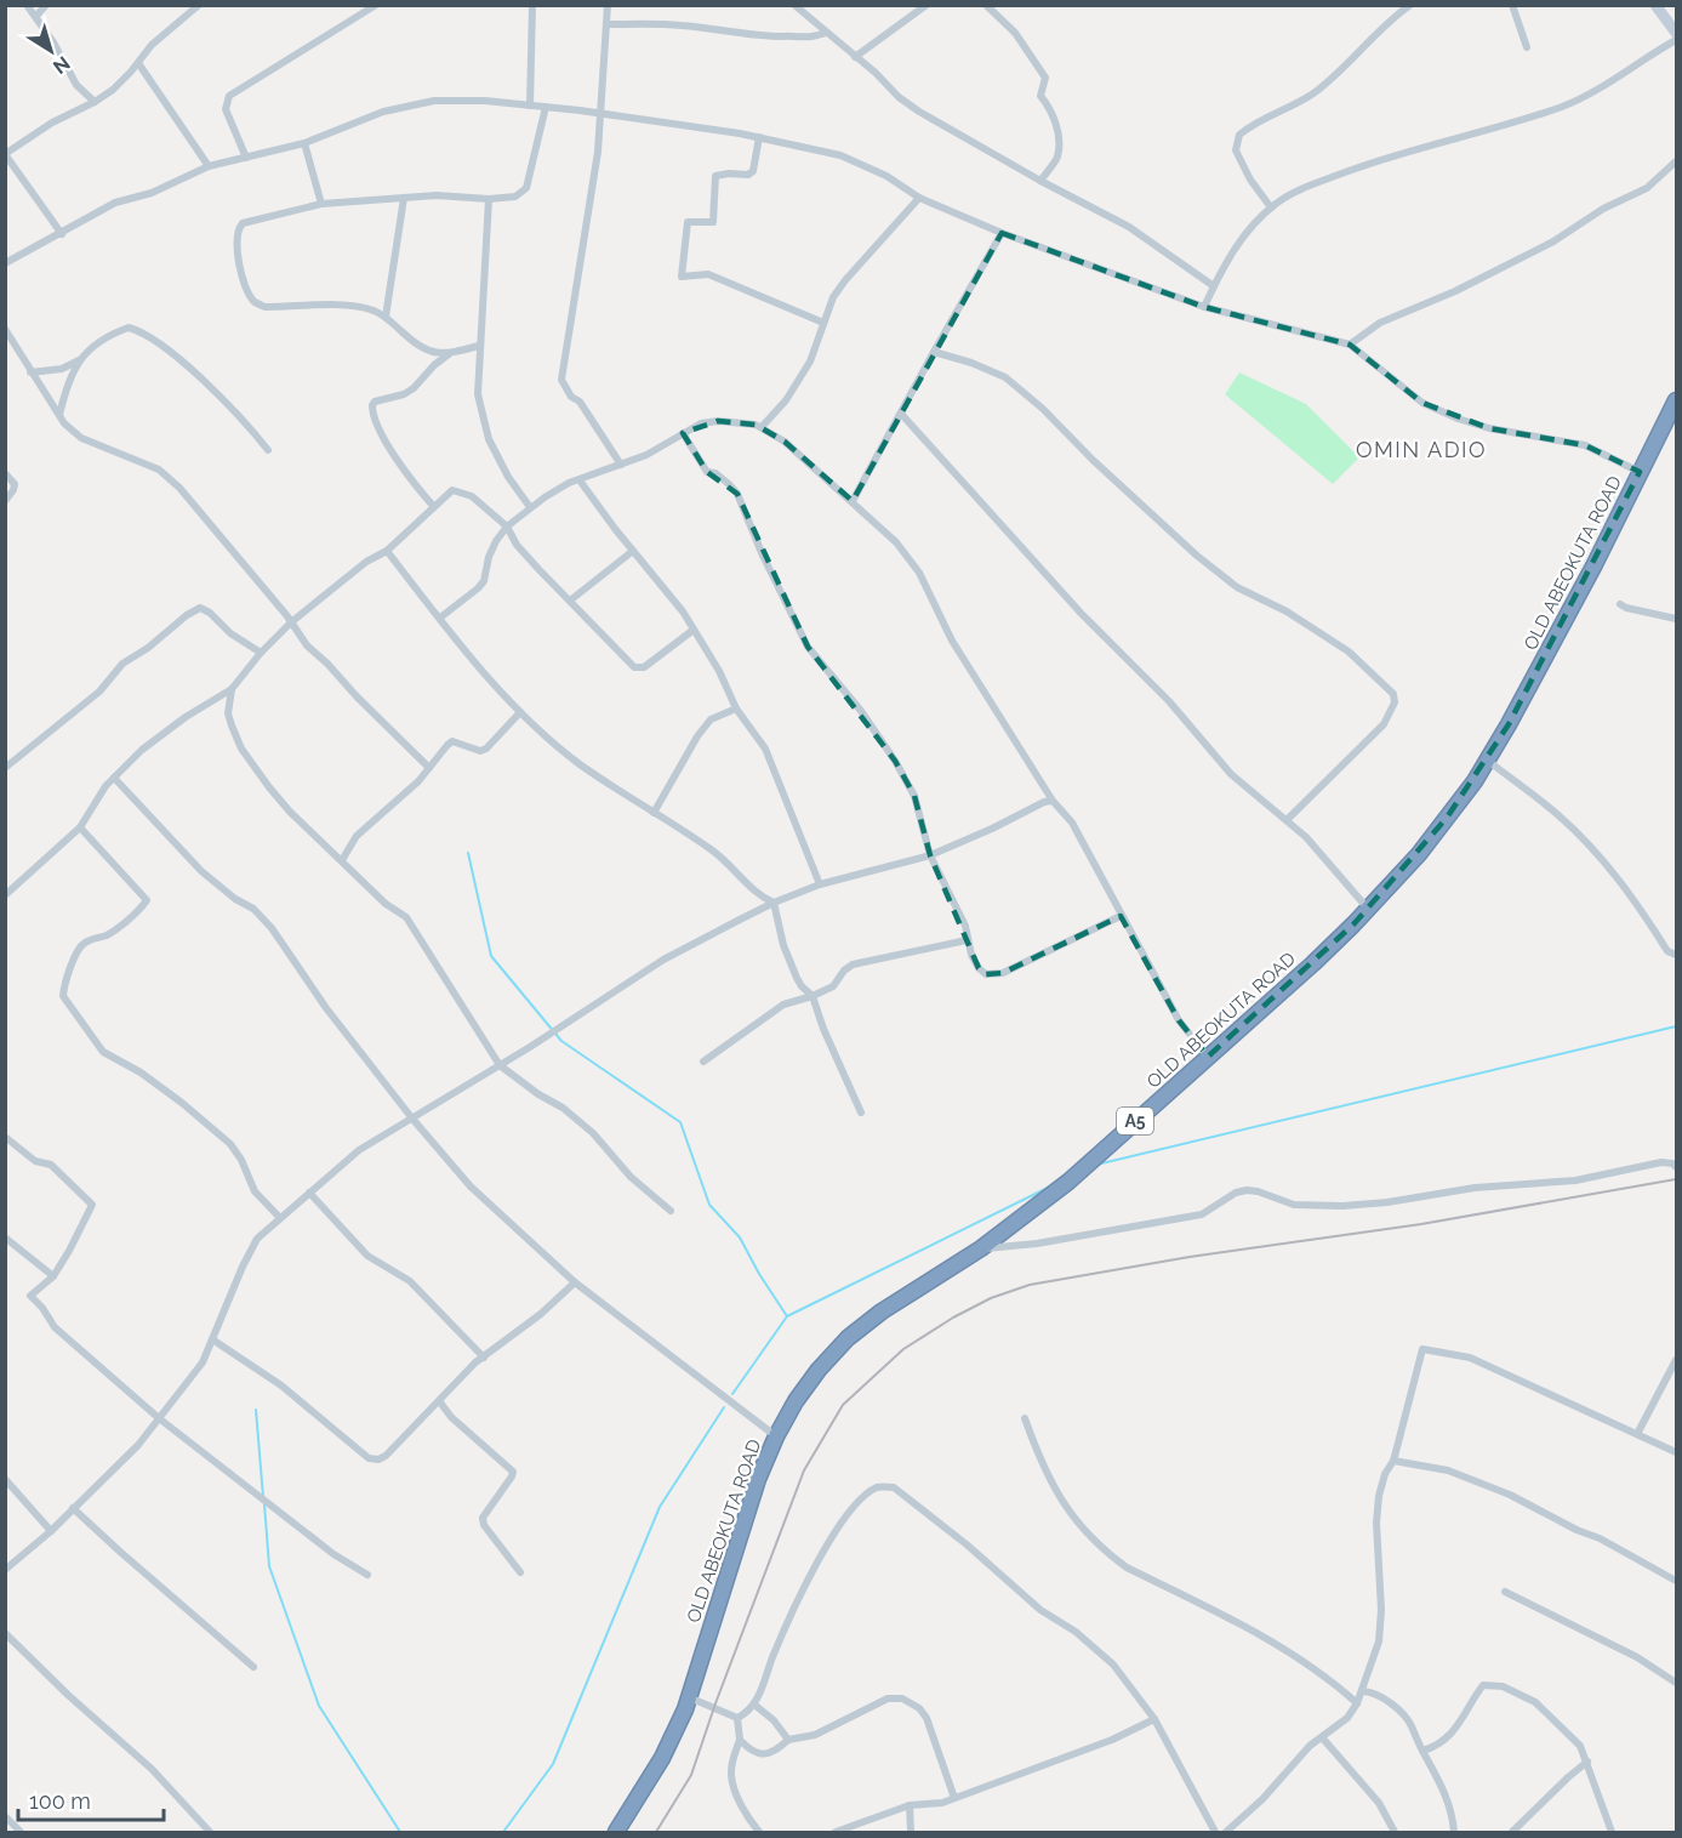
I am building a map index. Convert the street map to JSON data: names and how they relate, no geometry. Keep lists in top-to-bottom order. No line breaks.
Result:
{"streets":{"highway":["OLD ABEOKUTA ROAD","A5"]},"districts":["OMIN ADIO"],"scale_bar":"100 m","north":"bottom right"}
